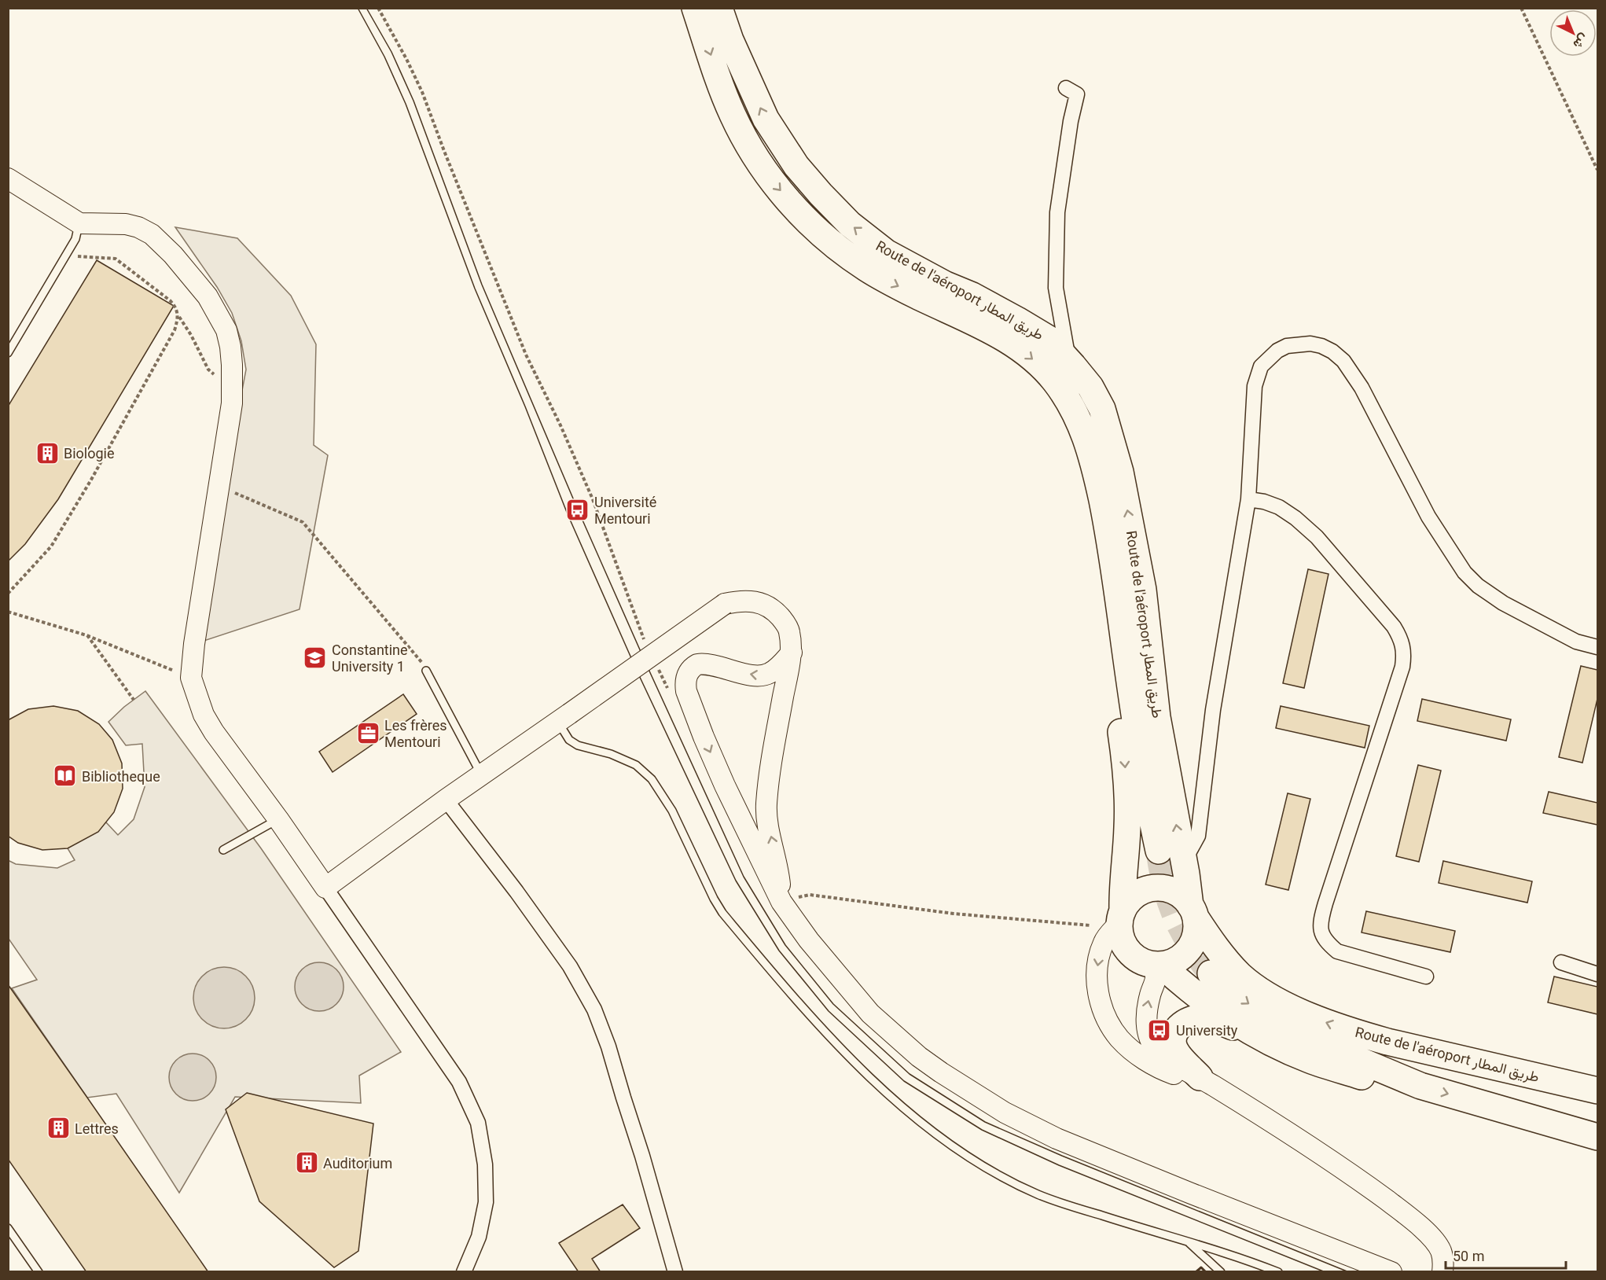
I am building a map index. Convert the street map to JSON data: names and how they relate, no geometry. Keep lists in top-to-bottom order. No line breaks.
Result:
{"streets":{"highway":["Route de l'aéroport طريق المطار"]},"places":{"building":["Biologie","Lettres","Auditorium"],"bus stop":["Université Mentouri","University"],"school or university":["Constantine University 1"],"office":["Les frères Mentouri"],"library":["Bibliotheque"]},"scale_bar":"50 m","north":"bottom right"}
